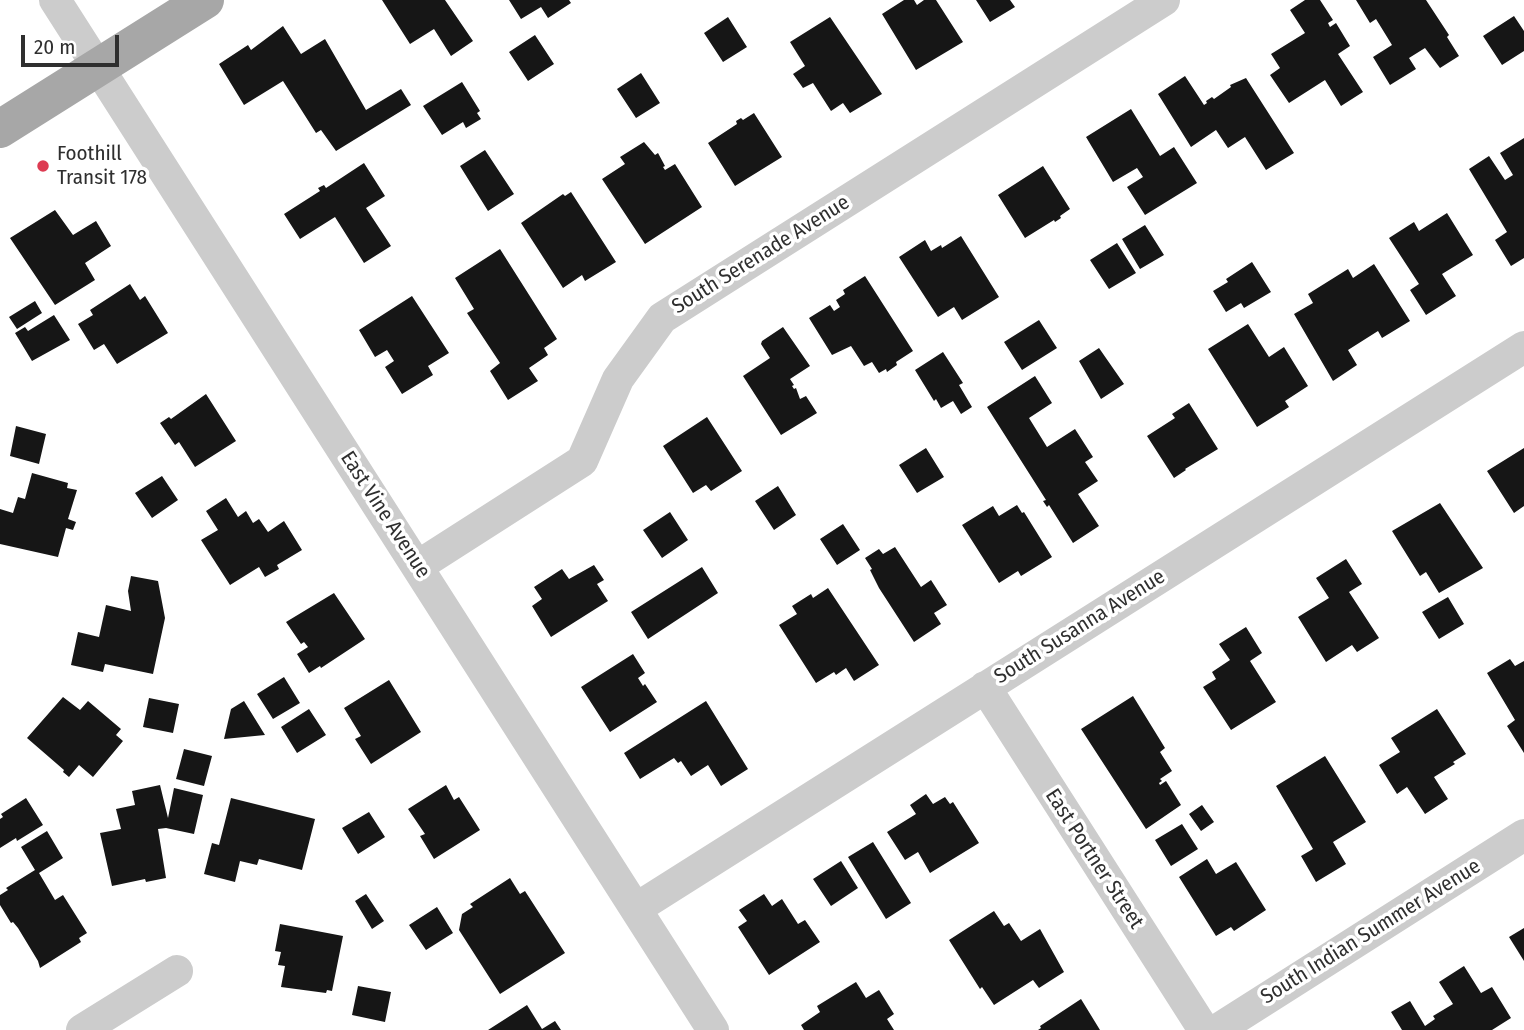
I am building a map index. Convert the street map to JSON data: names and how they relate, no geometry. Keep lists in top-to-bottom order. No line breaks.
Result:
{"streets":{"street":["South Serenade Avenue","East Vine Avenue","South Susanna Avenue","East Portner Street","South Indian Summer Avenue"]},"crossings":[["South Serenade Avenue","East Vine Avenue"],["East Vine Avenue","South Susanna Avenue"],["South Susanna Avenue","East Portner Street"]],"places":["Foothill Transit 178"],"scale_bar":"20 m"}
